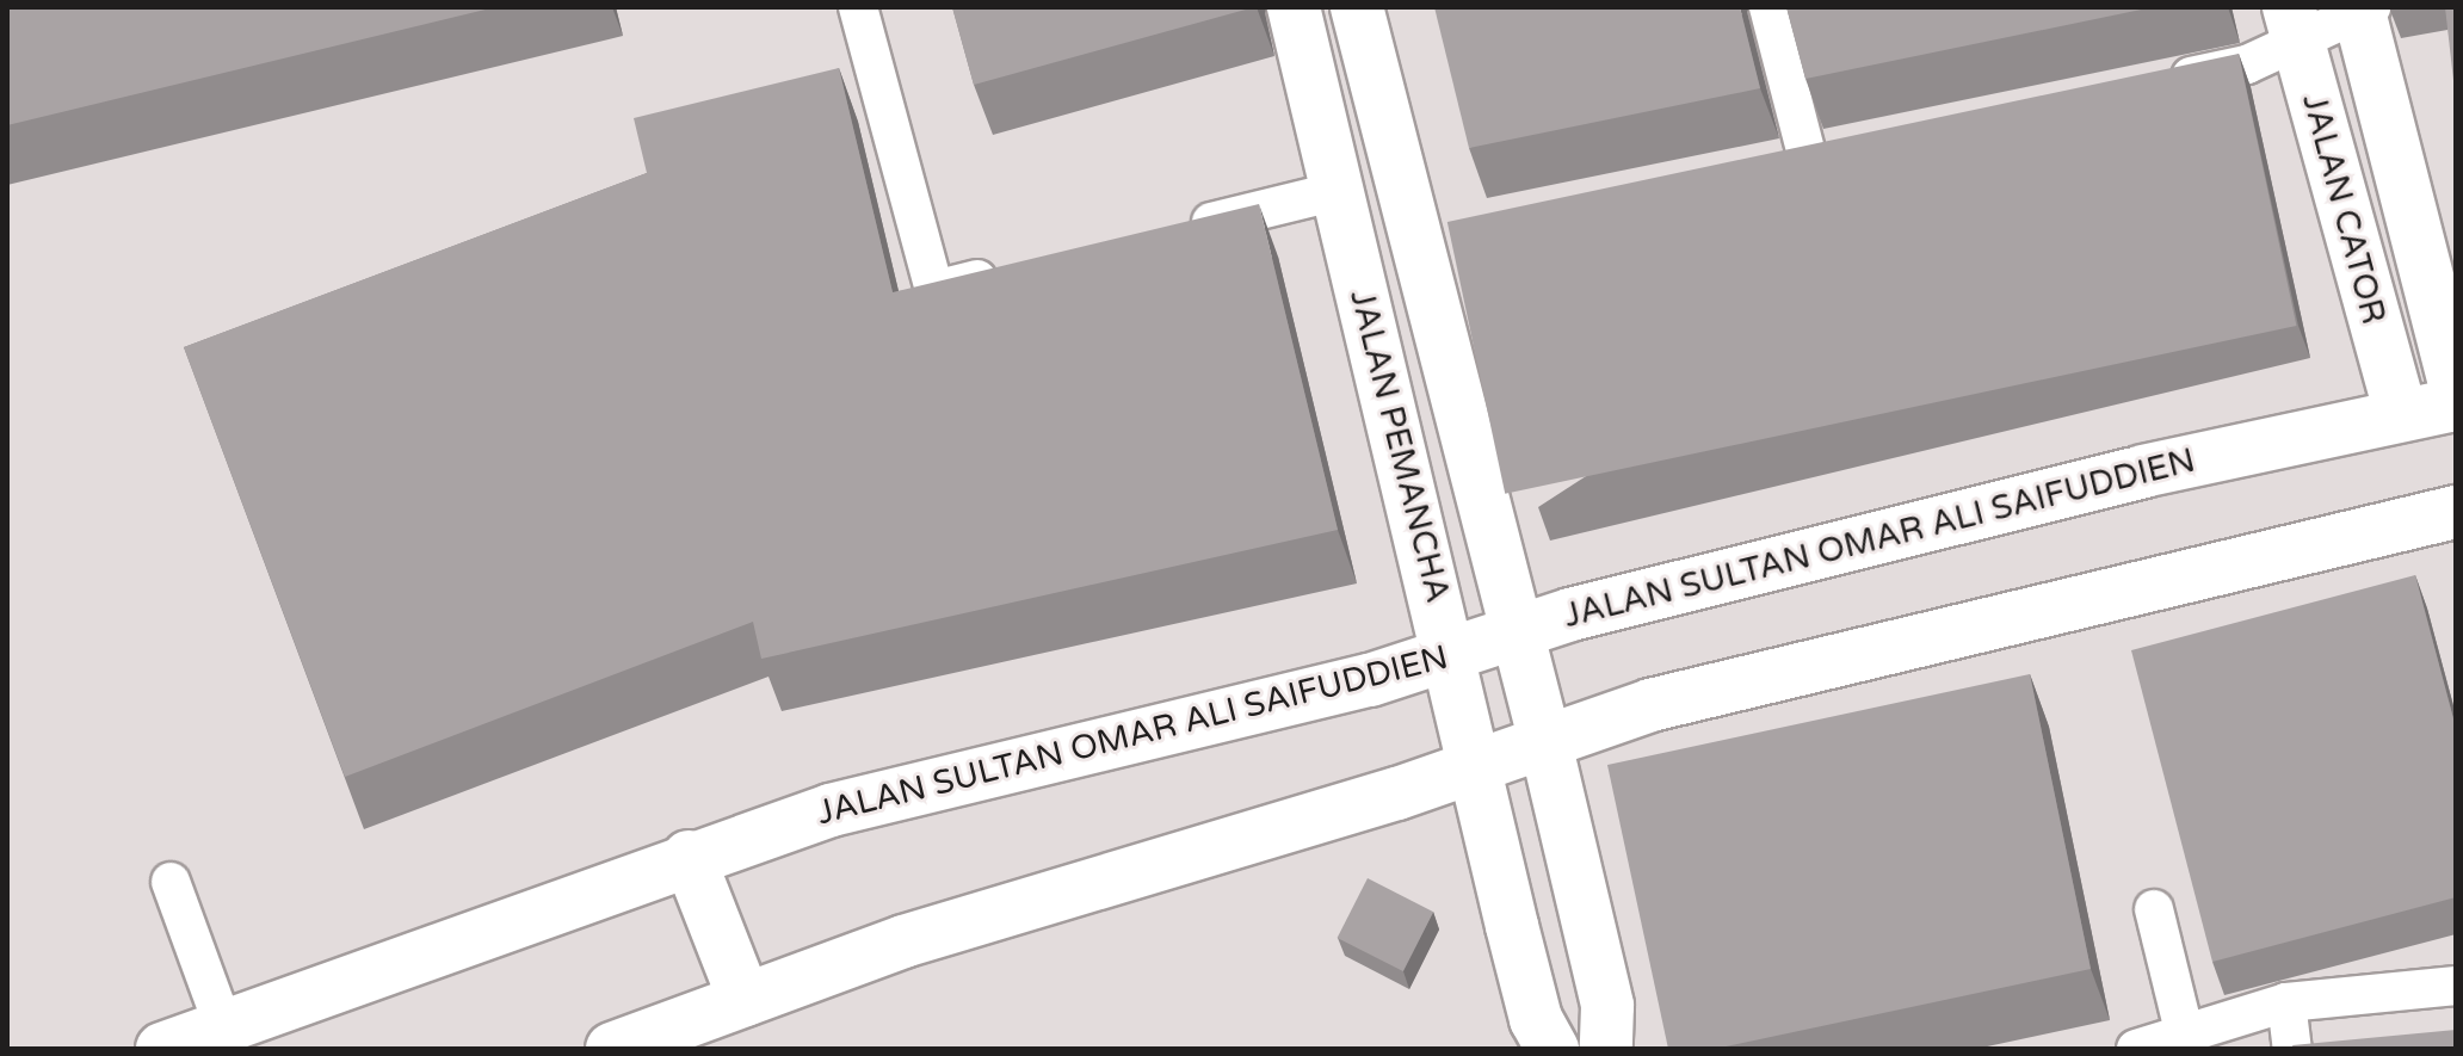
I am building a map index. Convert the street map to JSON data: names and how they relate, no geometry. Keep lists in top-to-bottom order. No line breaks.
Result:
{"streets":{"main road":["JALAN CATOR","JALAN PEMANCHA","JALAN SULTAN OMAR ALI SAIFUDDIEN"]},"crossings":[["JALAN CATOR","JALAN SULTAN OMAR ALI SAIFUDDIEN"],["JALAN PEMANCHA","JALAN SULTAN OMAR ALI SAIFUDDIEN"]]}
